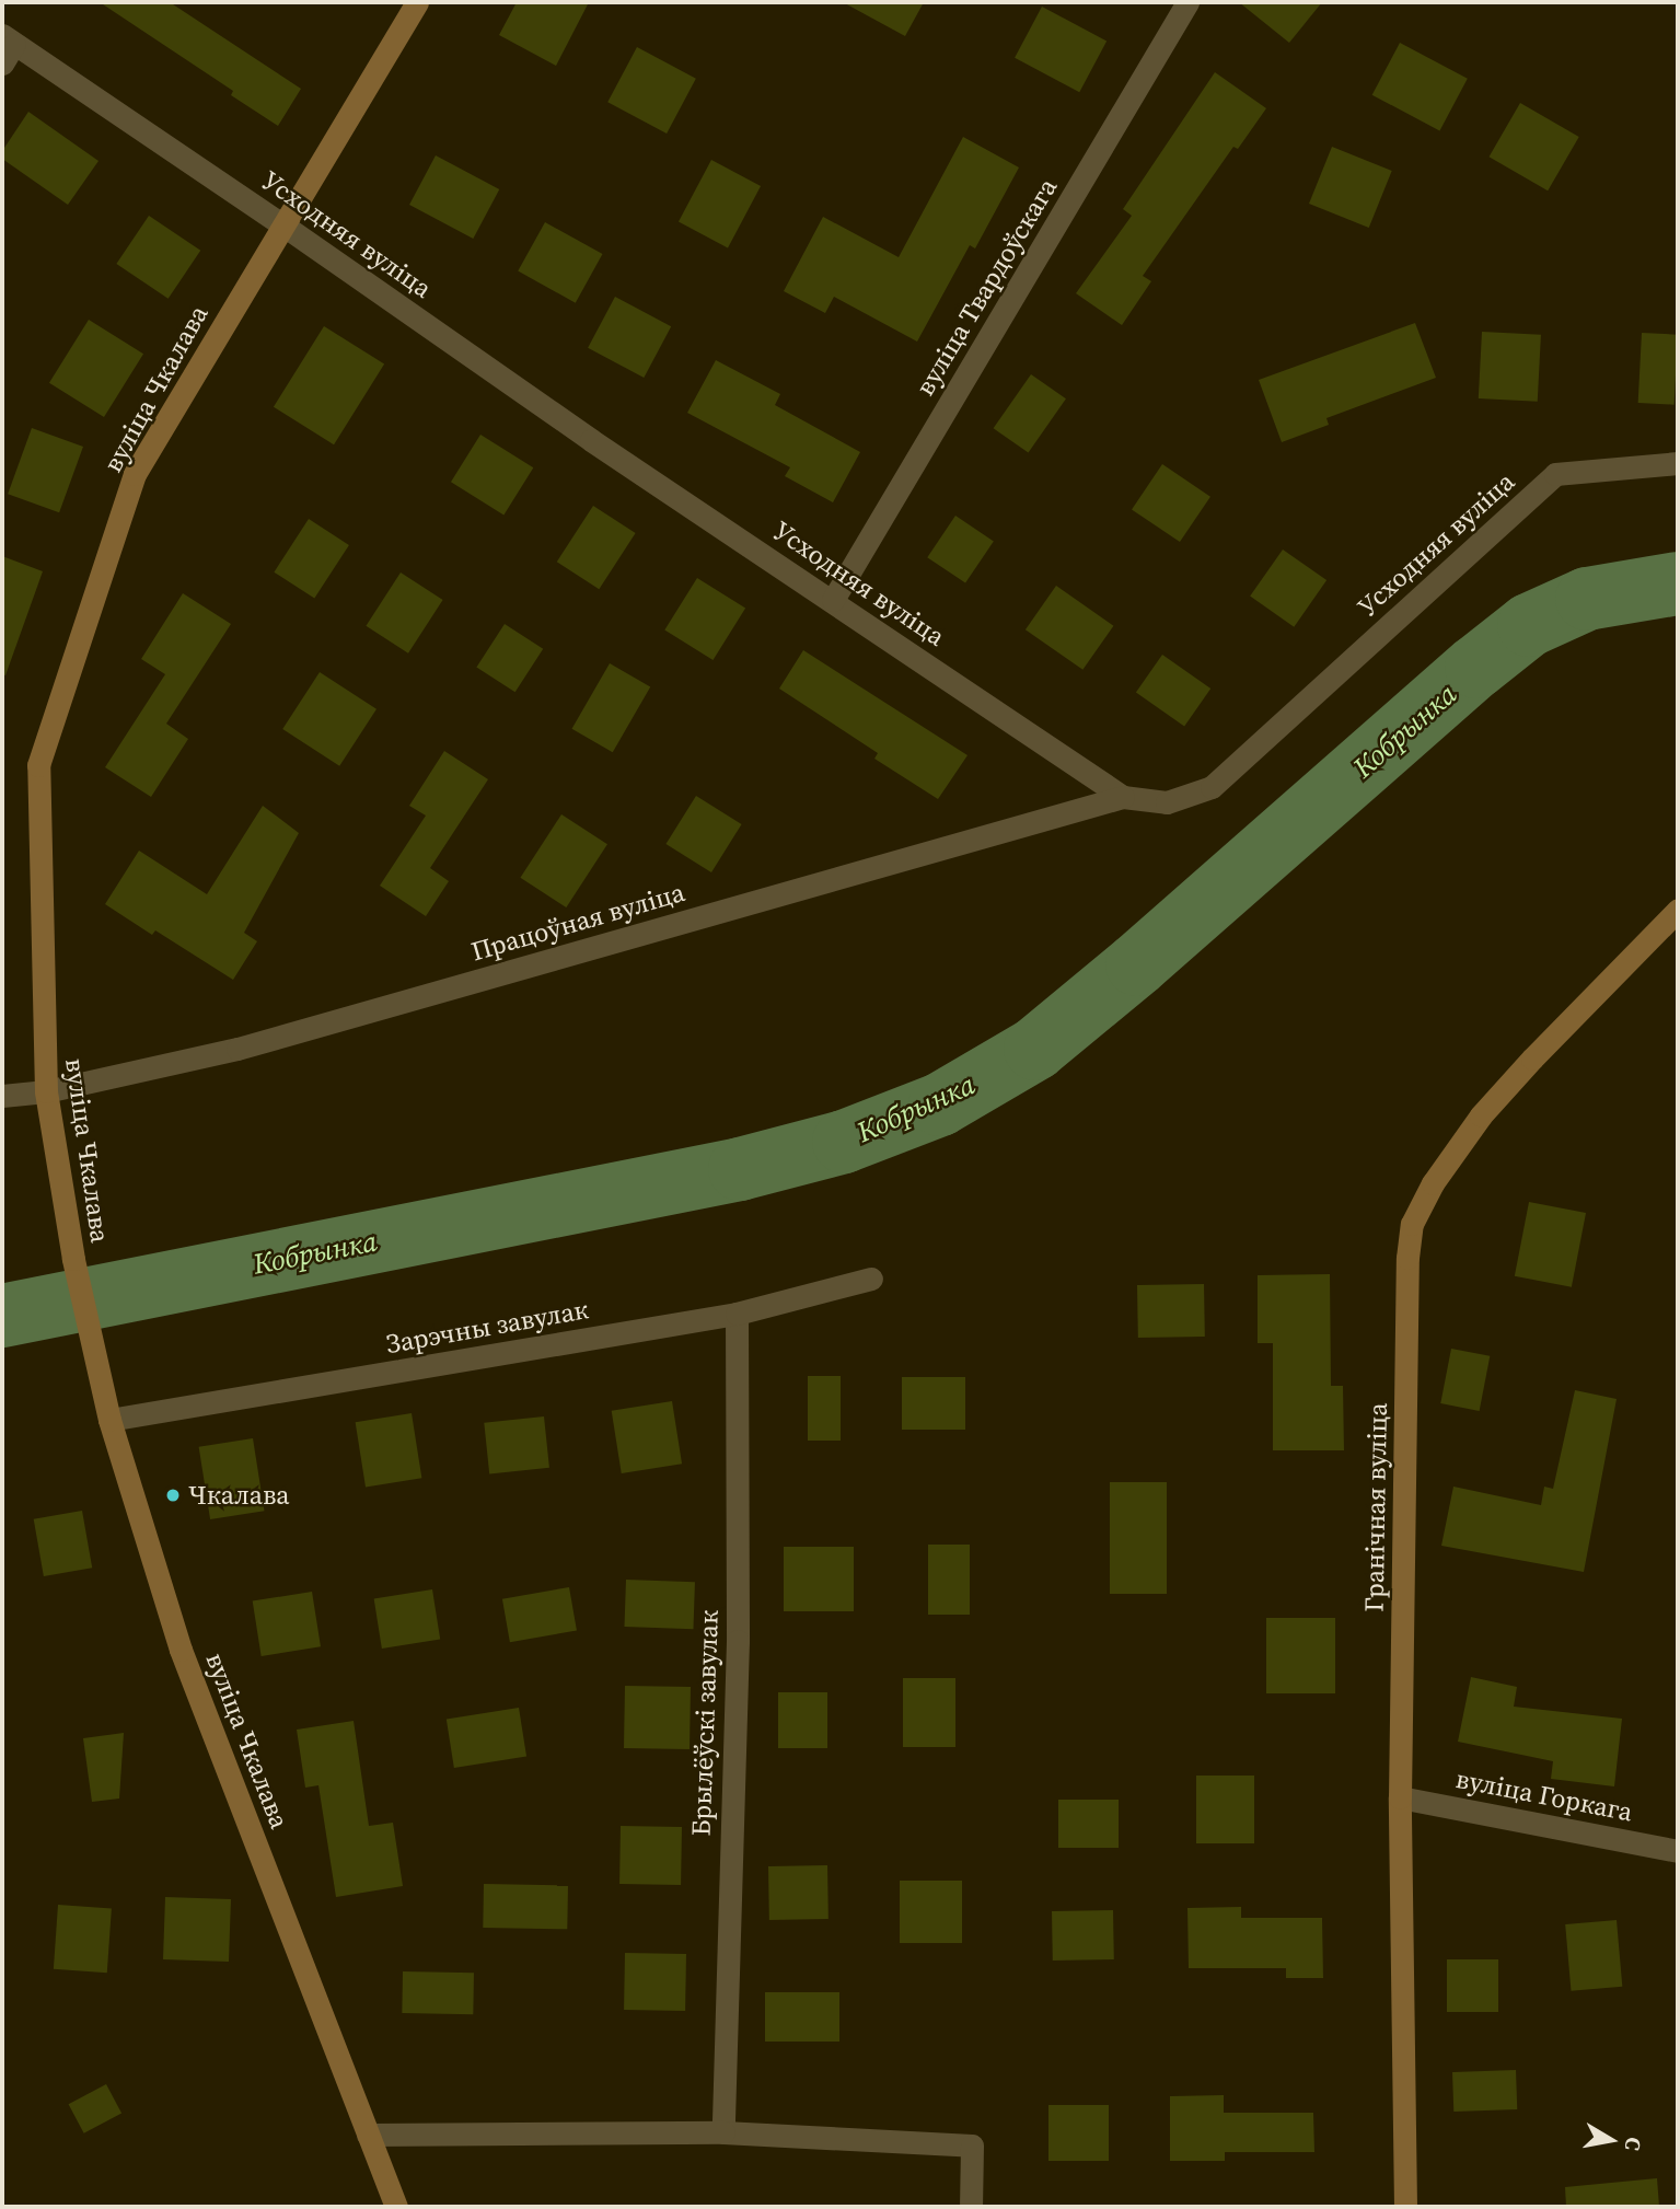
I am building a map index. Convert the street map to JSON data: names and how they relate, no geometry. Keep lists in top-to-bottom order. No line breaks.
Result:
{"streets":{"main road":["вуліца Чкалава","Гранічная вуліца"],"street":["Усходняя вуліца","вуліца Твардоўскага","Працоўная вуліца","Зарэчны завулак","Брылёўскі завулак","вуліца Горкага"]},"crossings":[["Усходняя вуліца","вуліца Твардоўскага"],["Усходняя вуліца","вуліца Чкалава"],["Усходняя вуліца","Працоўная вуліца"],["вуліца Чкалава","Працоўная вуліца"],["вуліца Чкалава","Зарэчны завулак"],["Зарэчны завулак","Брылёўскі завулак"],["Гранічная вуліца","вуліца Горкага"]],"water":["Кобрынка"],"places":["Чкалава"],"north":"right"}
